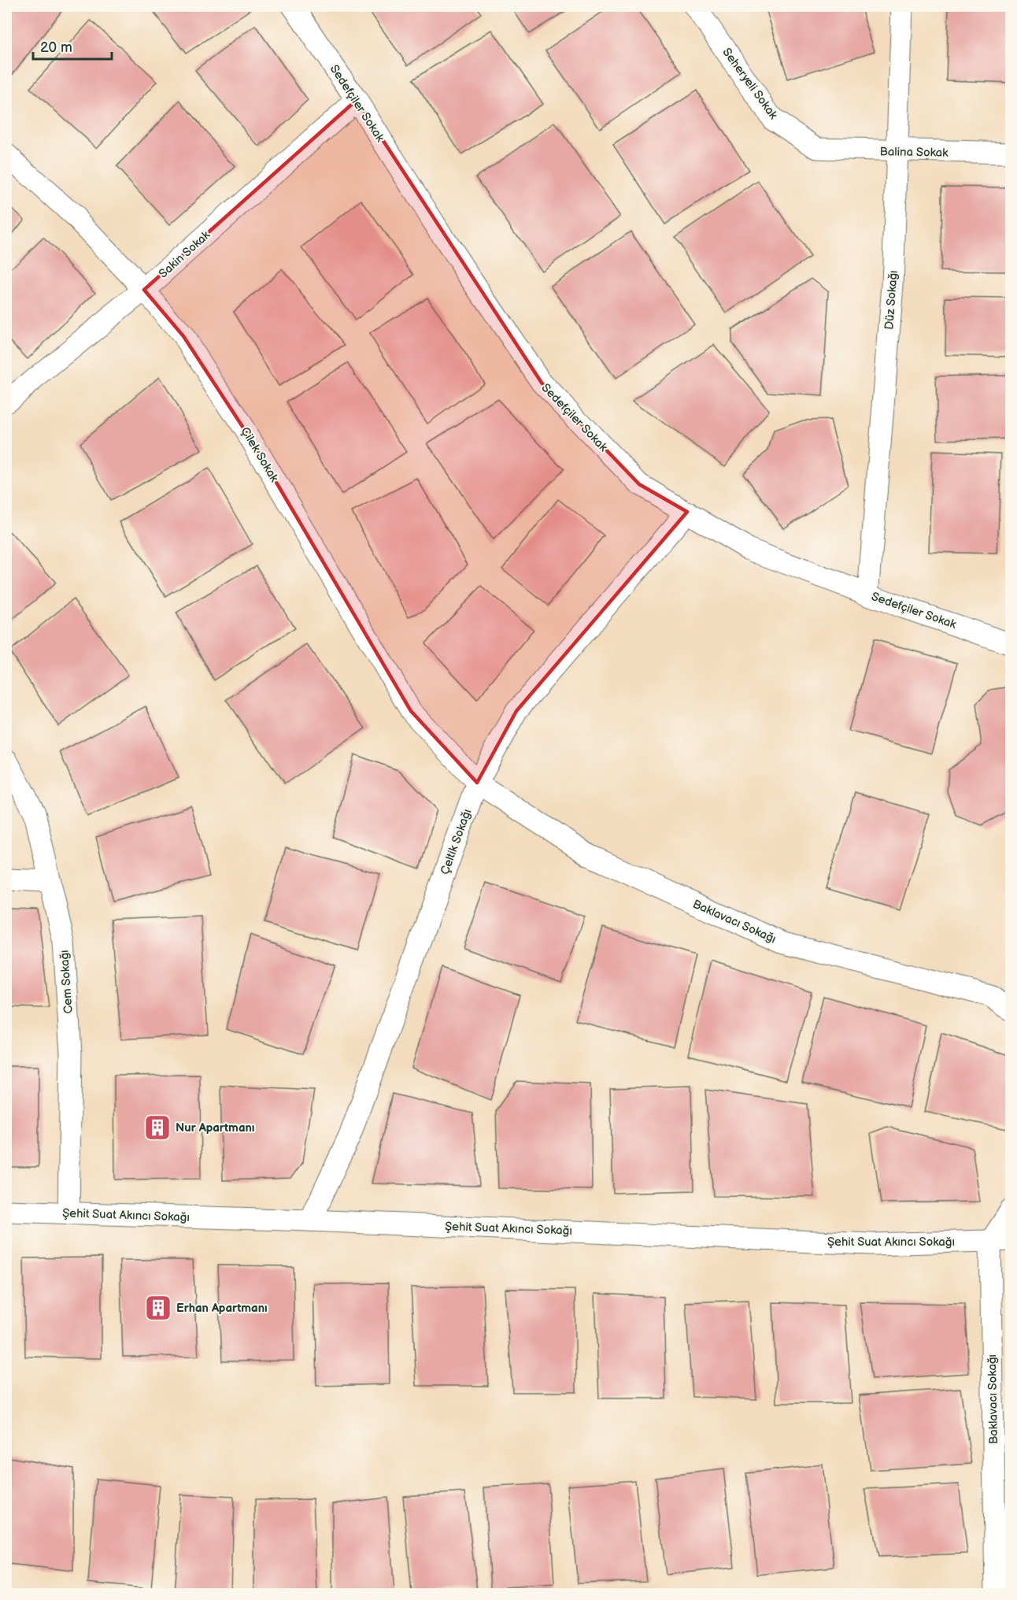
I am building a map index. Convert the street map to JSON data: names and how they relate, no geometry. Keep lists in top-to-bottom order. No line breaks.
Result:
{"streets":{"street":["Seheryeli Sokak","Sedefçiler Sokak","Balina Sokak","Sakin Sokak","Düz Sokağı","Çilek Sokak","Çeltik Sokağı","Baklavacı Sokağı","Cem Sokağı","Şehit Suat Akıncı Sokağı"]},"crossings":[["Seheryeli Sokak","Balina Sokak"],["Sedefçiler Sokak","Sakin Sokak"],["Sedefçiler Sokak","Düz Sokağı"],["Sedefçiler Sokak","Çeltik Sokağı"],["Balina Sokak","Düz Sokağı"],["Sakin Sokak","Çilek Sokak"],["Çilek Sokak","Çeltik Sokağı"],["Çilek Sokak","Baklavacı Sokağı"],["Çeltik Sokağı","Baklavacı Sokağı"],["Çeltik Sokağı","Şehit Suat Akıncı Sokağı"],["Baklavacı Sokağı","Şehit Suat Akıncı Sokağı"],["Cem Sokağı","Şehit Suat Akıncı Sokağı"]],"places":{"building":["Nur Apartmanı","Erhan Apartmanı"]},"scale_bar":"20 m"}
